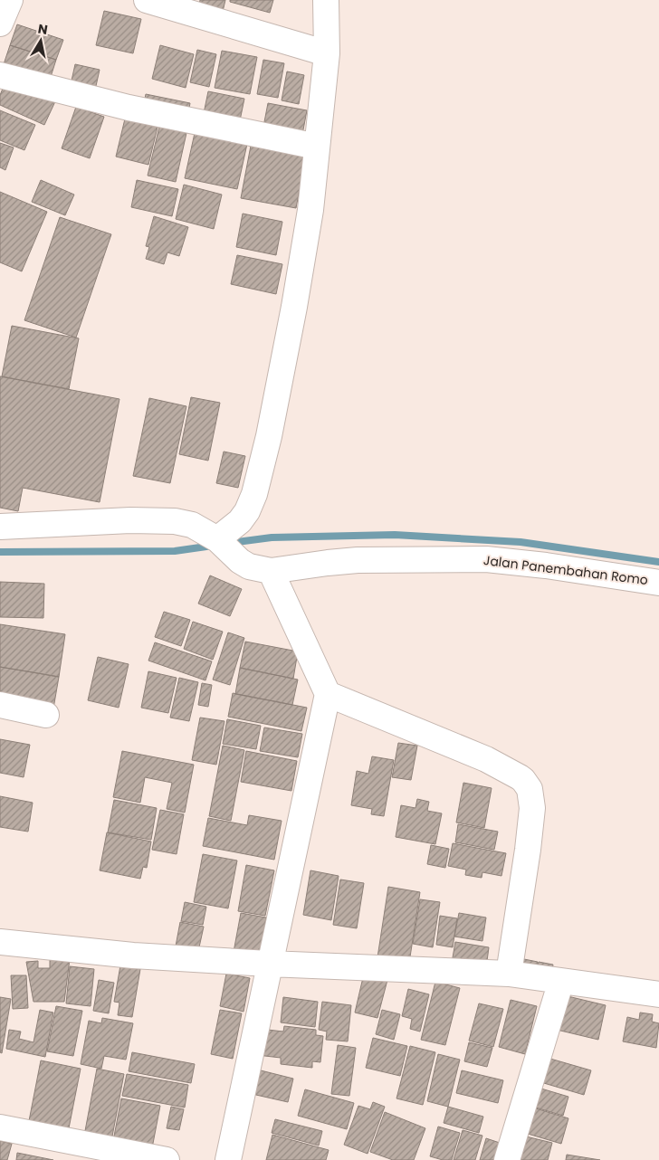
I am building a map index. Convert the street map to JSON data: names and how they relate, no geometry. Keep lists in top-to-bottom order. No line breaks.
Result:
{"streets":{"street":["Jalan Panembahan Romo"]},"north":"top"}
